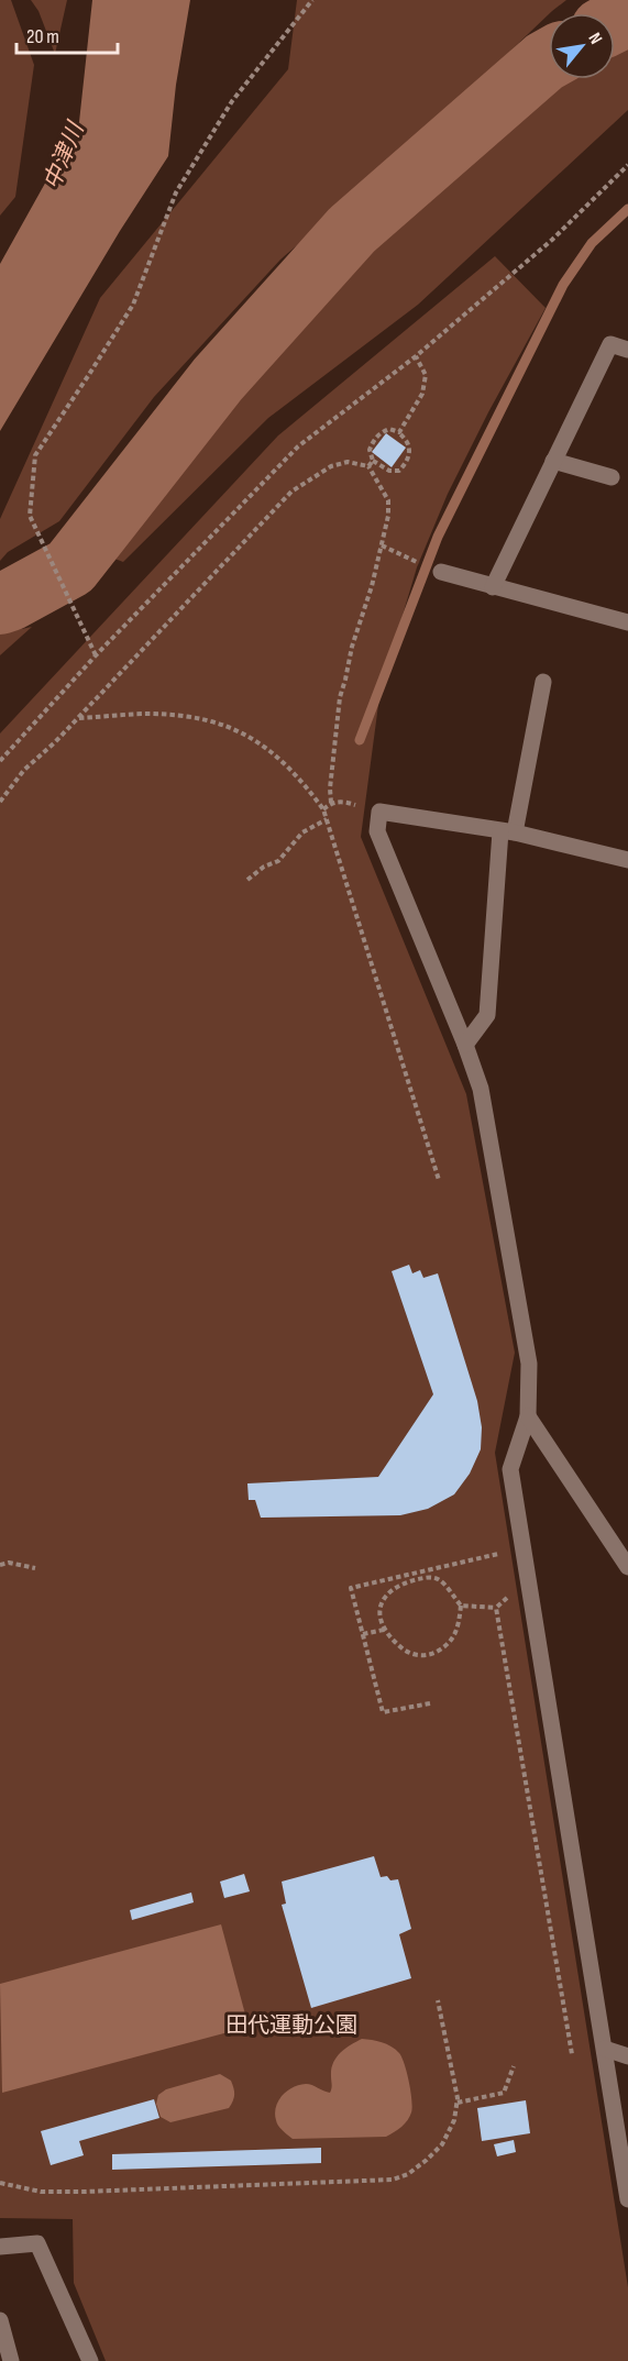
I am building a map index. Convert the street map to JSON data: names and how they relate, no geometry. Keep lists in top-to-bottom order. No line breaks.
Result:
{"water":["中津川"],"parks":["田代運動公園"],"scale_bar":"20 m","north":"top right"}
